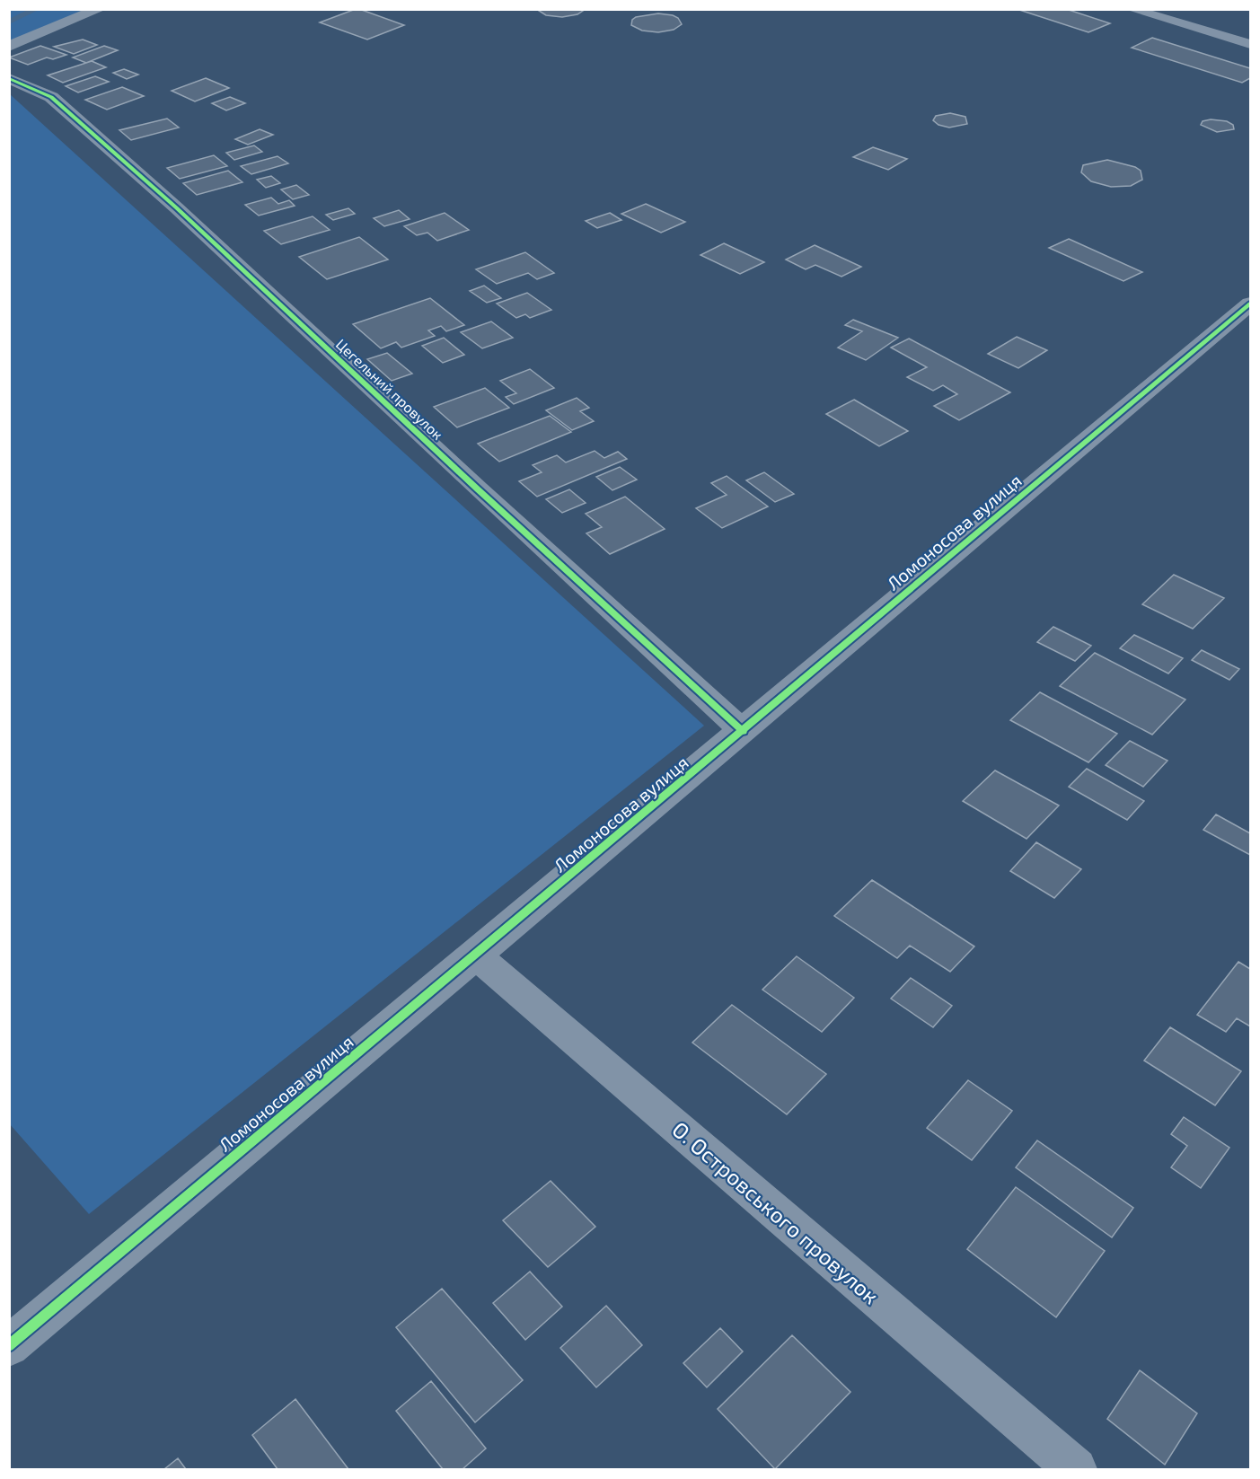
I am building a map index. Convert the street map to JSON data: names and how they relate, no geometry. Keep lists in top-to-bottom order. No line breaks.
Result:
{"streets":{"street":["Цегельний провулок","Ломоносова вулиця","O. Островського провулок"]},"crossings":[["Цегельний провулок","Ломоносова вулиця"],["Ломоносова вулиця","O. Островського провулок"]]}
